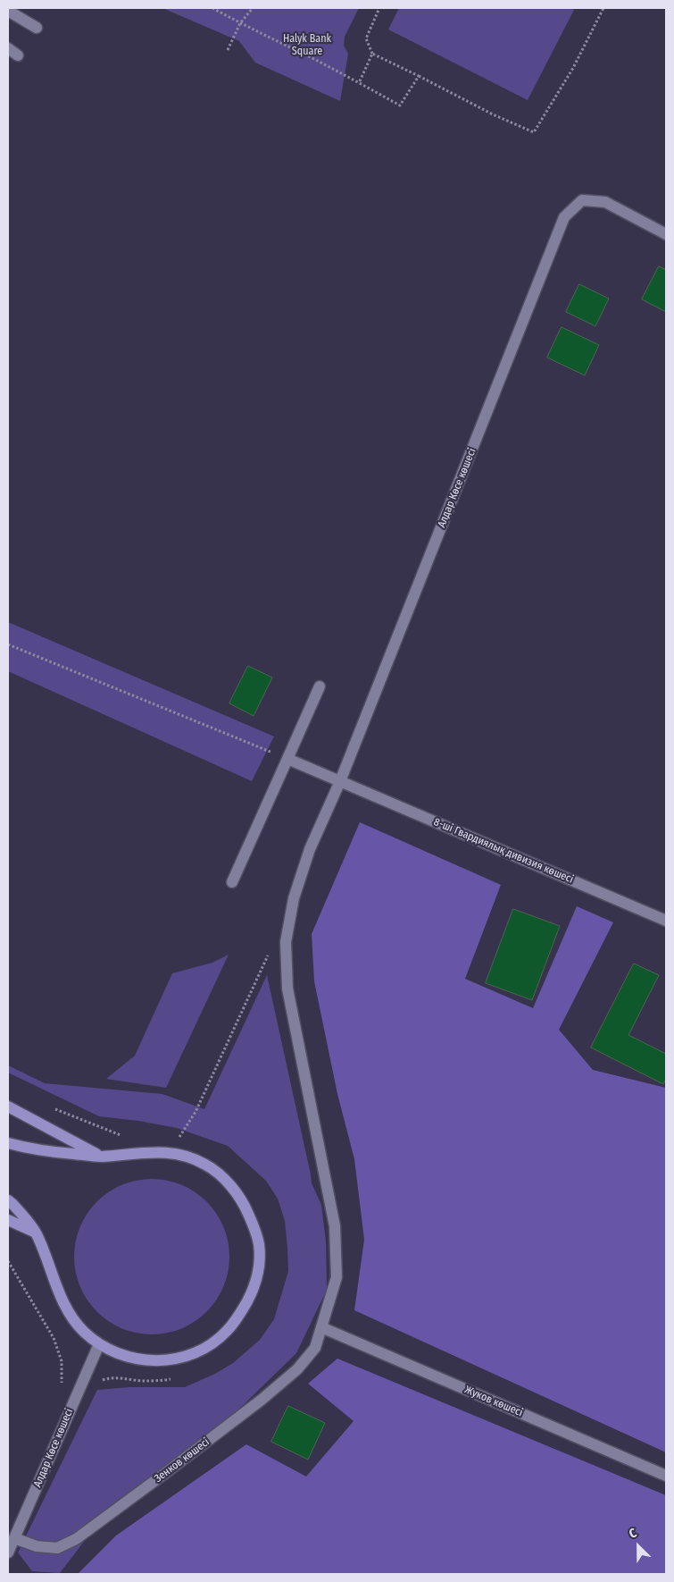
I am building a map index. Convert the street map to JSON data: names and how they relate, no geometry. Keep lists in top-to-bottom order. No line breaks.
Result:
{"streets":{"street":["Алдар Көсе көшесі","8-ші Гвардиялық дивизия көшесі","Жуков көшесі","Зенков көшесі"]},"crossings":[["Алдар Көсе көшесі","8-ші Гвардиялық дивизия көшесі"],["Алдар Көсе көшесі","Жуков көшесі"],["Алдар Көсе көшесі","Зенков көшесі"],["Жуков көшесі","Зенков көшесі"]],"parks":["Halyk Bank Square"],"north":"top left"}
